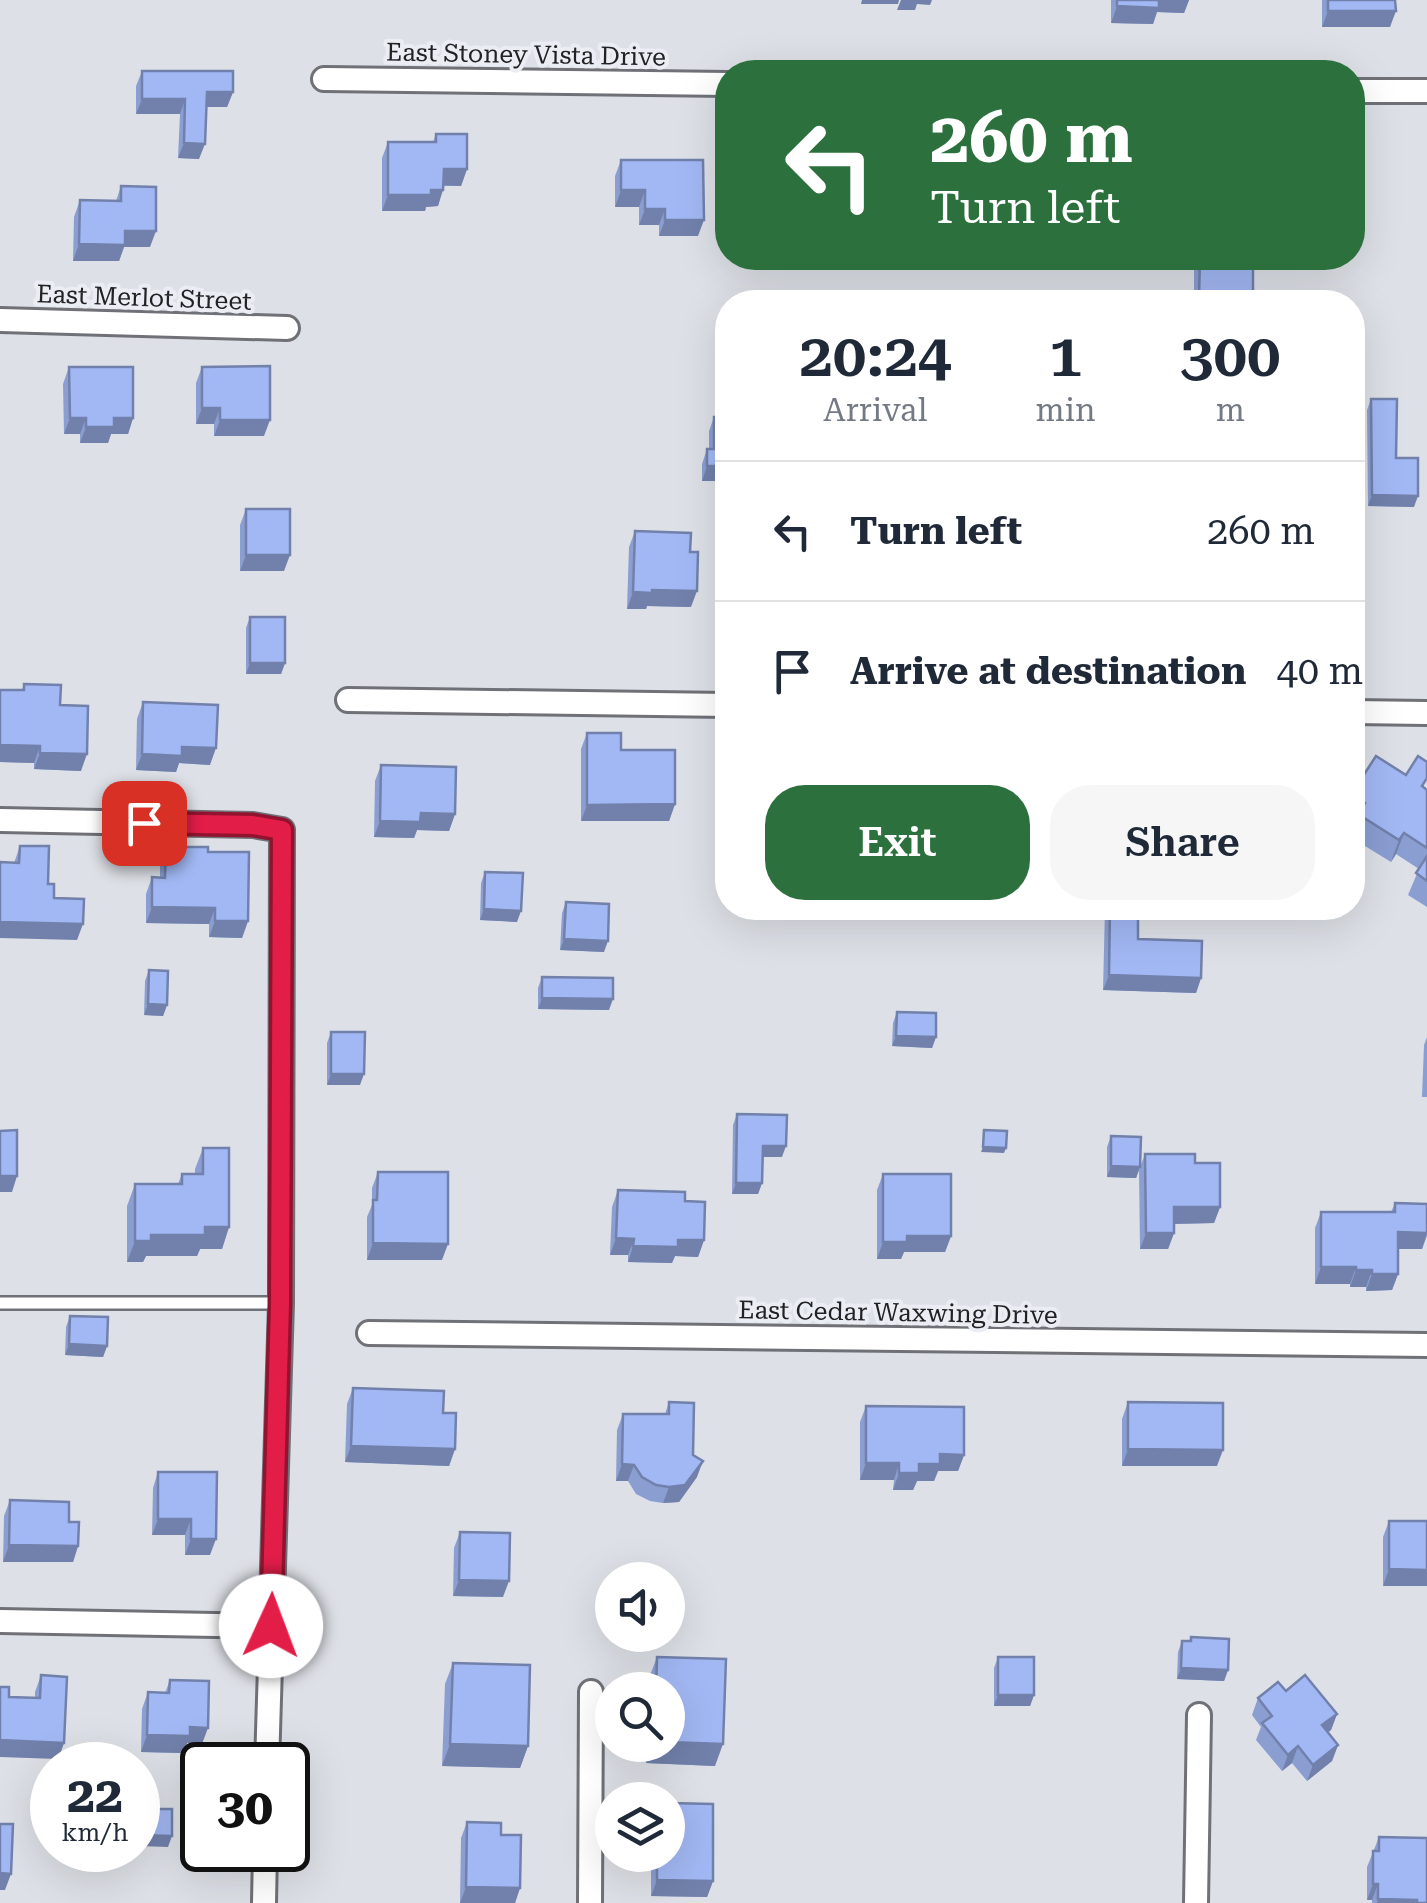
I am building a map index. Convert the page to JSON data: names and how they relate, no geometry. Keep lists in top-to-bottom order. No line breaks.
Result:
{"streets":{"street":["East Stoney Vista Drive","East Merlot Street","East Cedar Waxwing Drive"]},"page":{"turn":["260 m","Turn left"],"eta":["20:24","Arrival","1","min","300","m"],"list":[{"name":"Turn left","value":"260 m"},{"name":"Arrive at destination","value":"40 m"}],"buttons":["Exit","Share"],"speed":"22 km/h","limit":"30"}}
